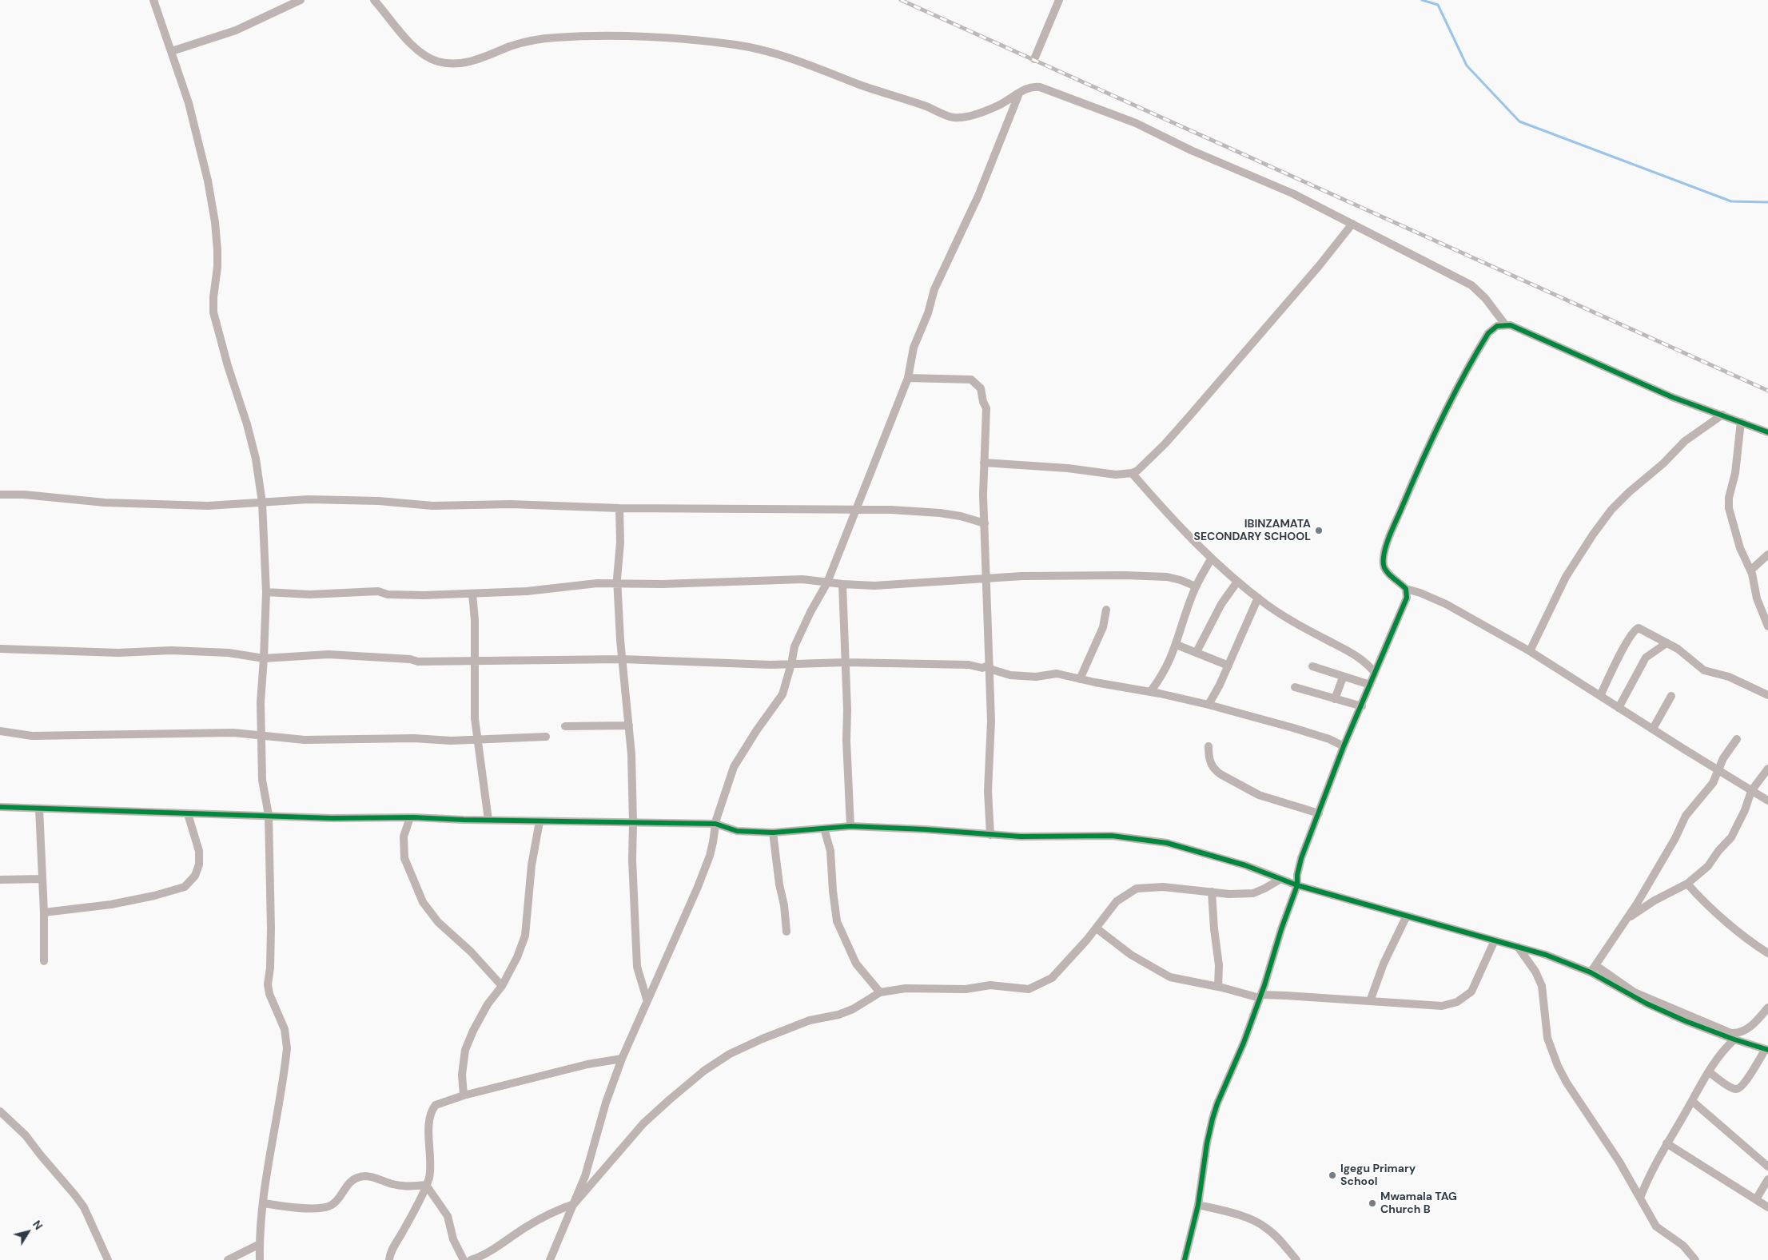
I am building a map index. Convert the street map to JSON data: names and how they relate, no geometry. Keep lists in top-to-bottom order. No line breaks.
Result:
{"places":["IBINZAMATA SECONDARY SCHOOL","Igegu Primary School","Mwamala TAG Church B"],"north":"top right"}
